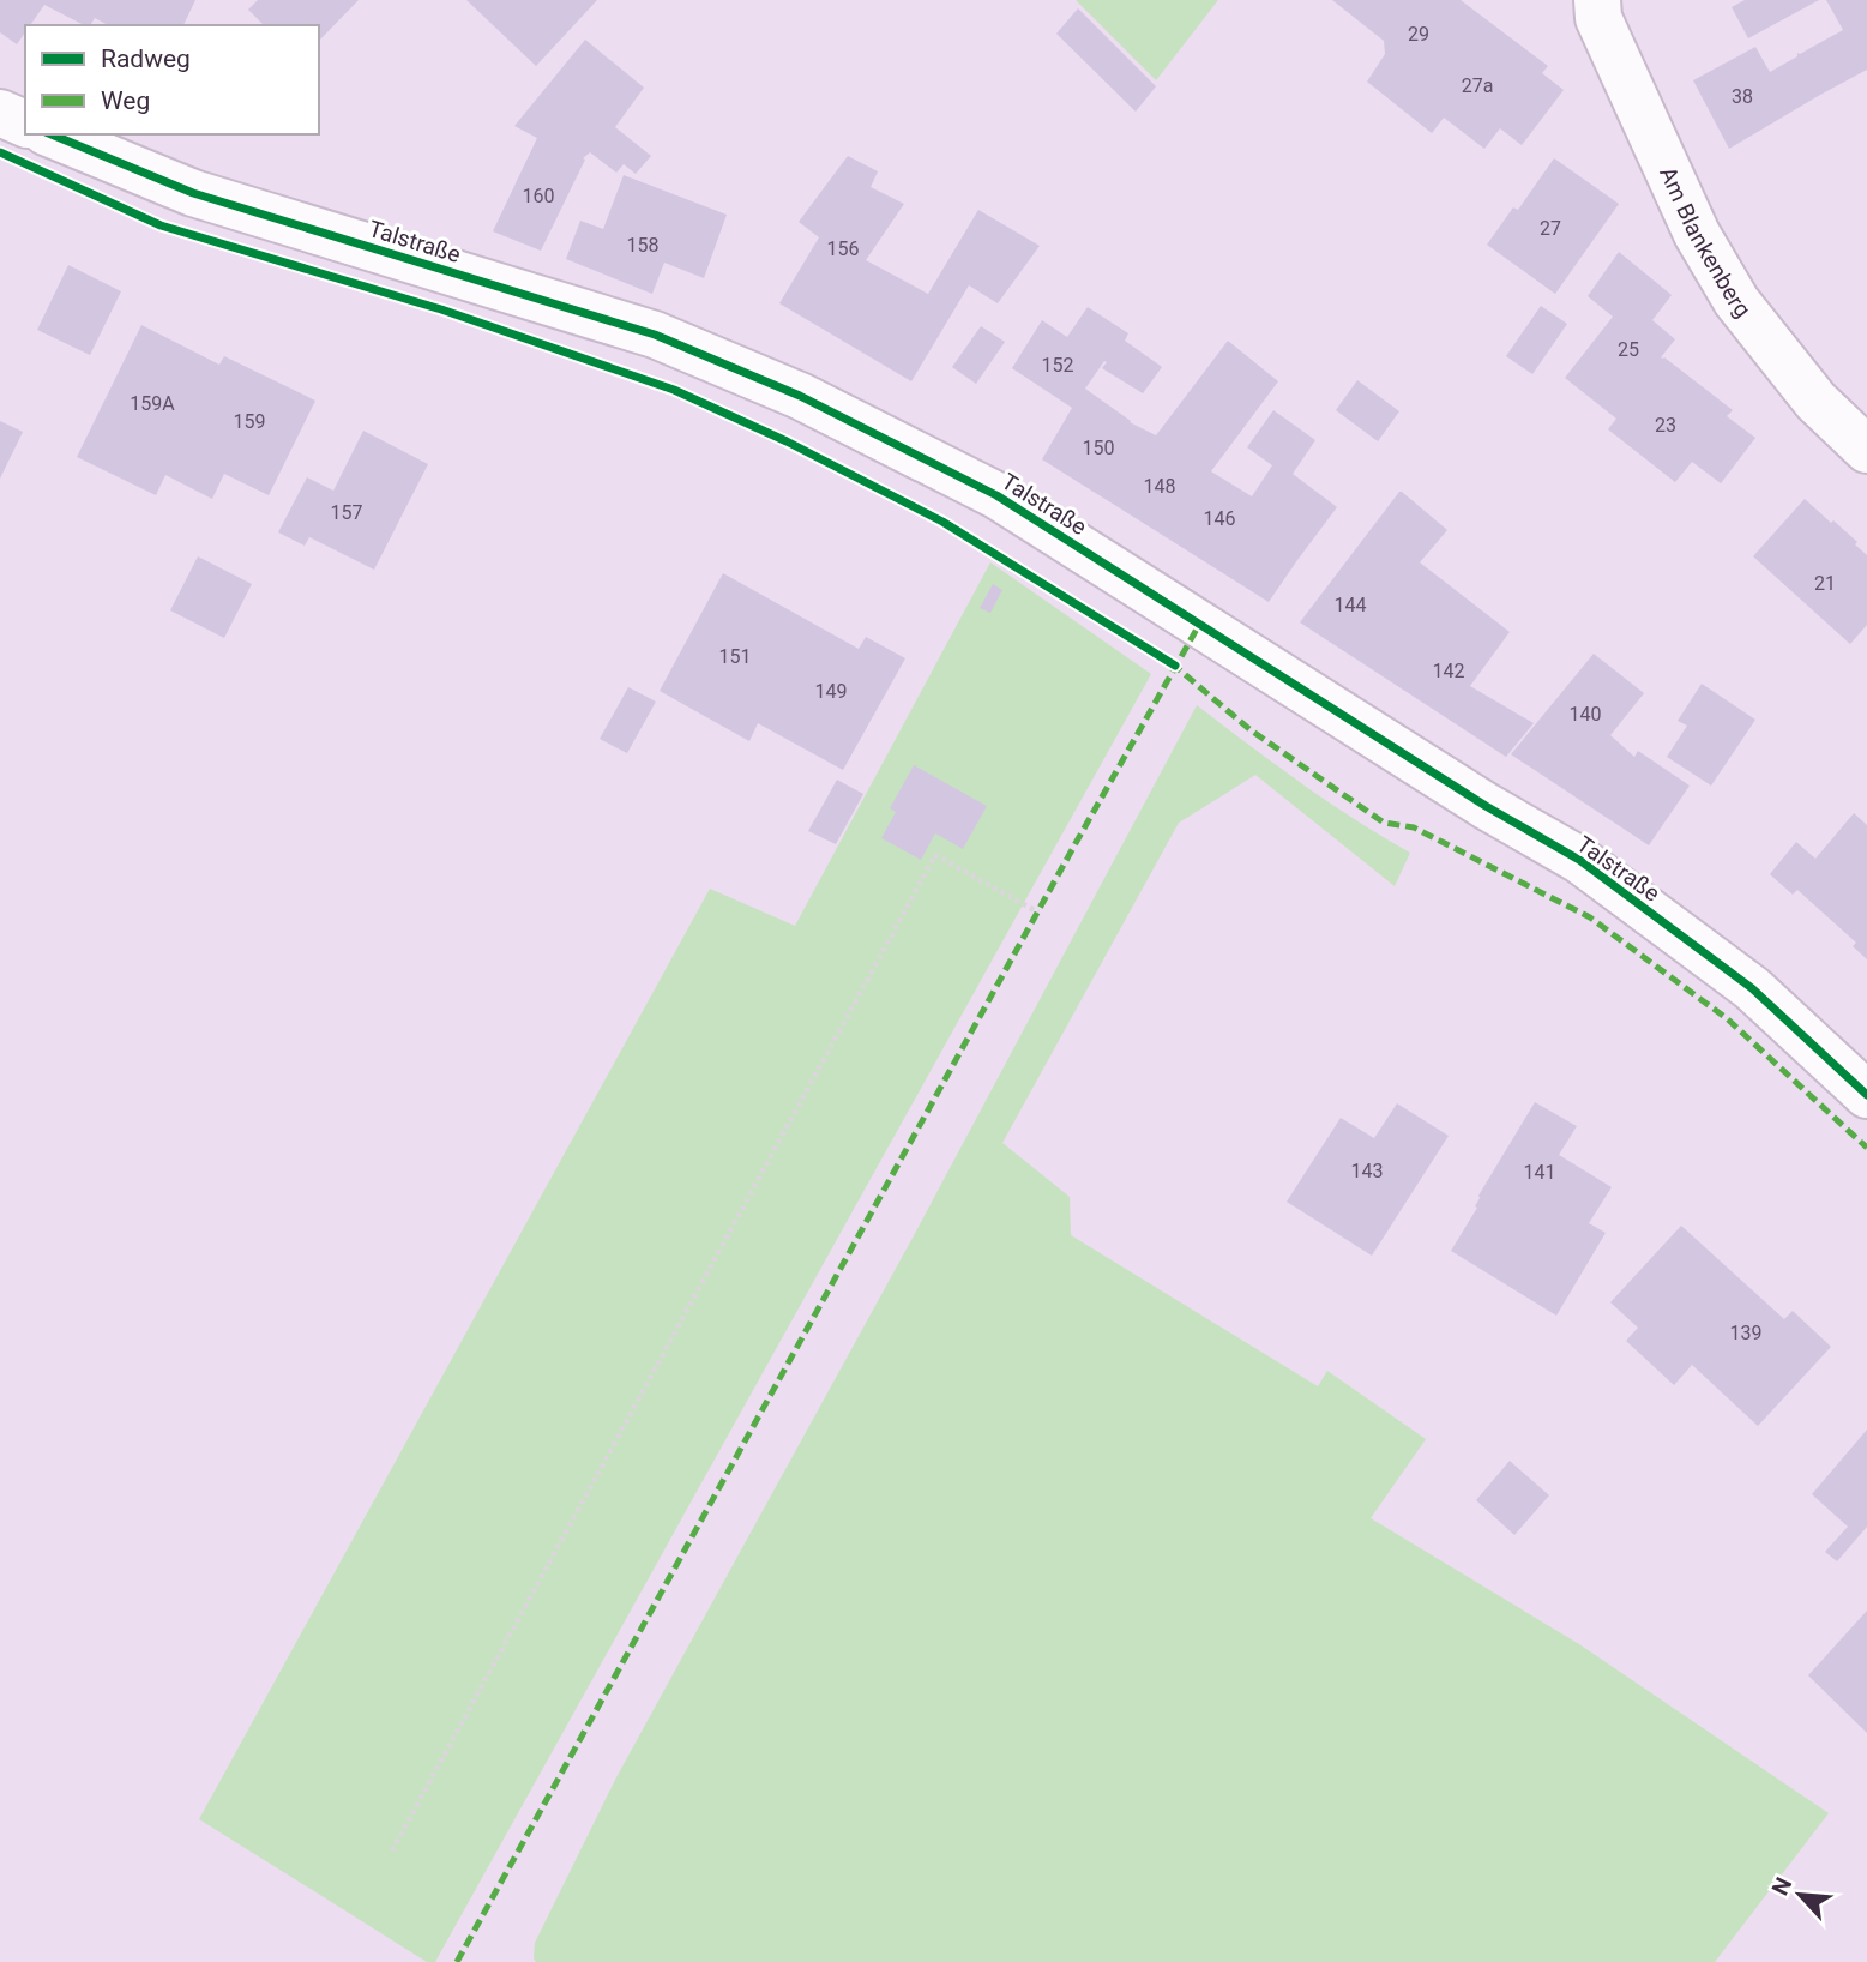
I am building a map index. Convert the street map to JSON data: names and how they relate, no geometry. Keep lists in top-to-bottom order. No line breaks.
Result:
{"streets":{"street":["Am Blankenberg","Talstraße"]},"house_numbers":["29","27a","38","160","27","158","156","25","152","159A","159","23","150","148","157","146","21","144","151","142","149","140","143","141","139"],"legend":["Radweg","Weg"],"north":"top left"}
